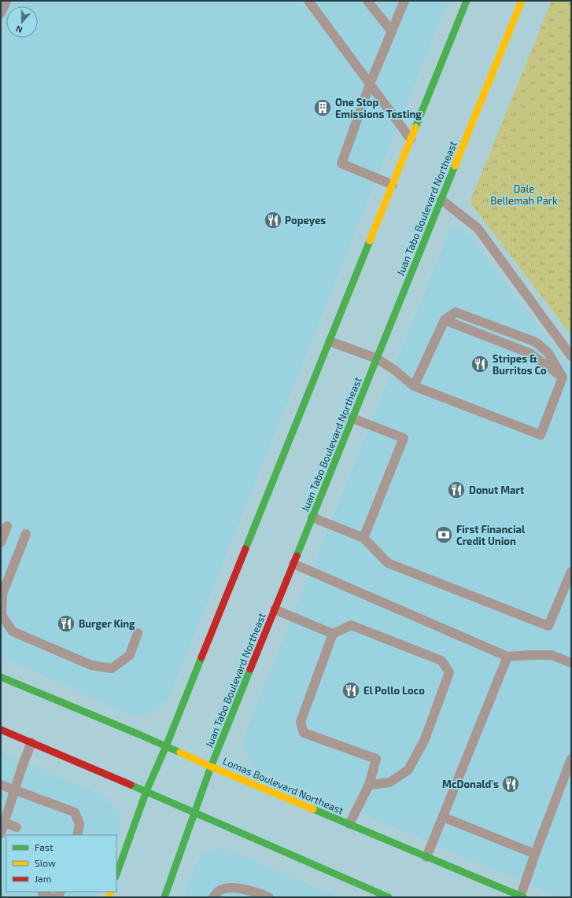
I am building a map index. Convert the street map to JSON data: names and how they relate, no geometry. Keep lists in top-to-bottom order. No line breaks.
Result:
{"streets":{"main road":["Juan Tabo Boulevard Northeast","Lomas Boulevard Northeast"]},"crossings":[["Juan Tabo Boulevard Northeast","Lomas Boulevard Northeast"]],"parks":["Dale Bellemah Park"],"places":{"building":["One Stop Emissions Testing"],"restaurant":["Popeyes","Stripes & Burritos Co","Donut Mart","Burger King","El Pollo Loco","McDonald's"],"bank":["First Financial Credit Union"]},"legend":["Fast","Slow","Jam"],"north":"bottom"}
